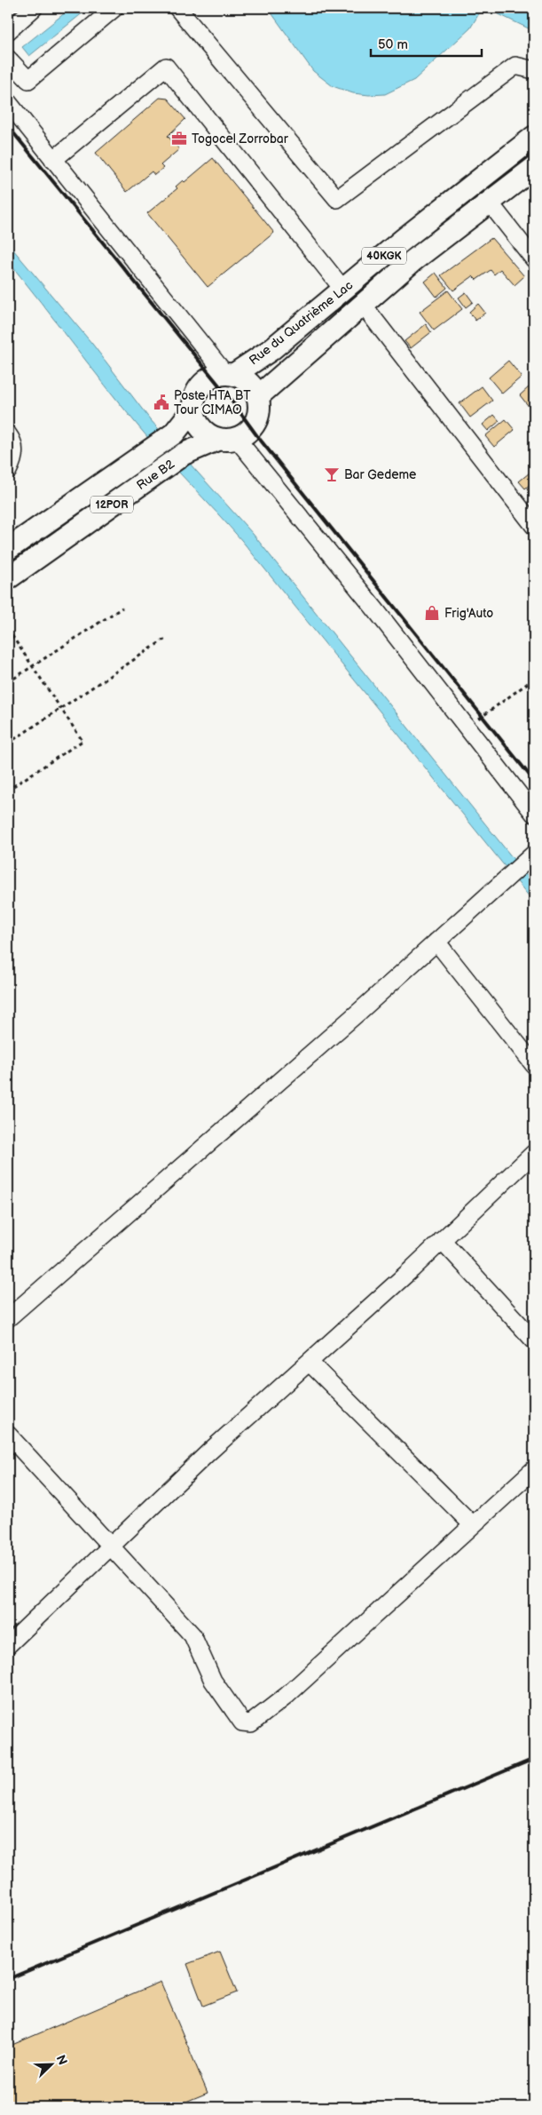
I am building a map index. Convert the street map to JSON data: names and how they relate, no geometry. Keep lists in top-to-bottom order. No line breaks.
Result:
{"streets":{"main road":["40KGK","Rue du Quatrième Lac","Rue B2","12POR"]},"crossings":[["40KGK","Rue du Quatrième Lac"],["40KGK","Rue B2"],["Rue du Quatrième Lac","Rue B2"]],"places":{"office":["Togocel Zorrobar"],"public building":["Poste HTA BT Tour CIMAO"],"bar":["Bar Gedeme"],"shop":["Frig'Auto"]},"scale_bar":"50 m","north":"top right"}
